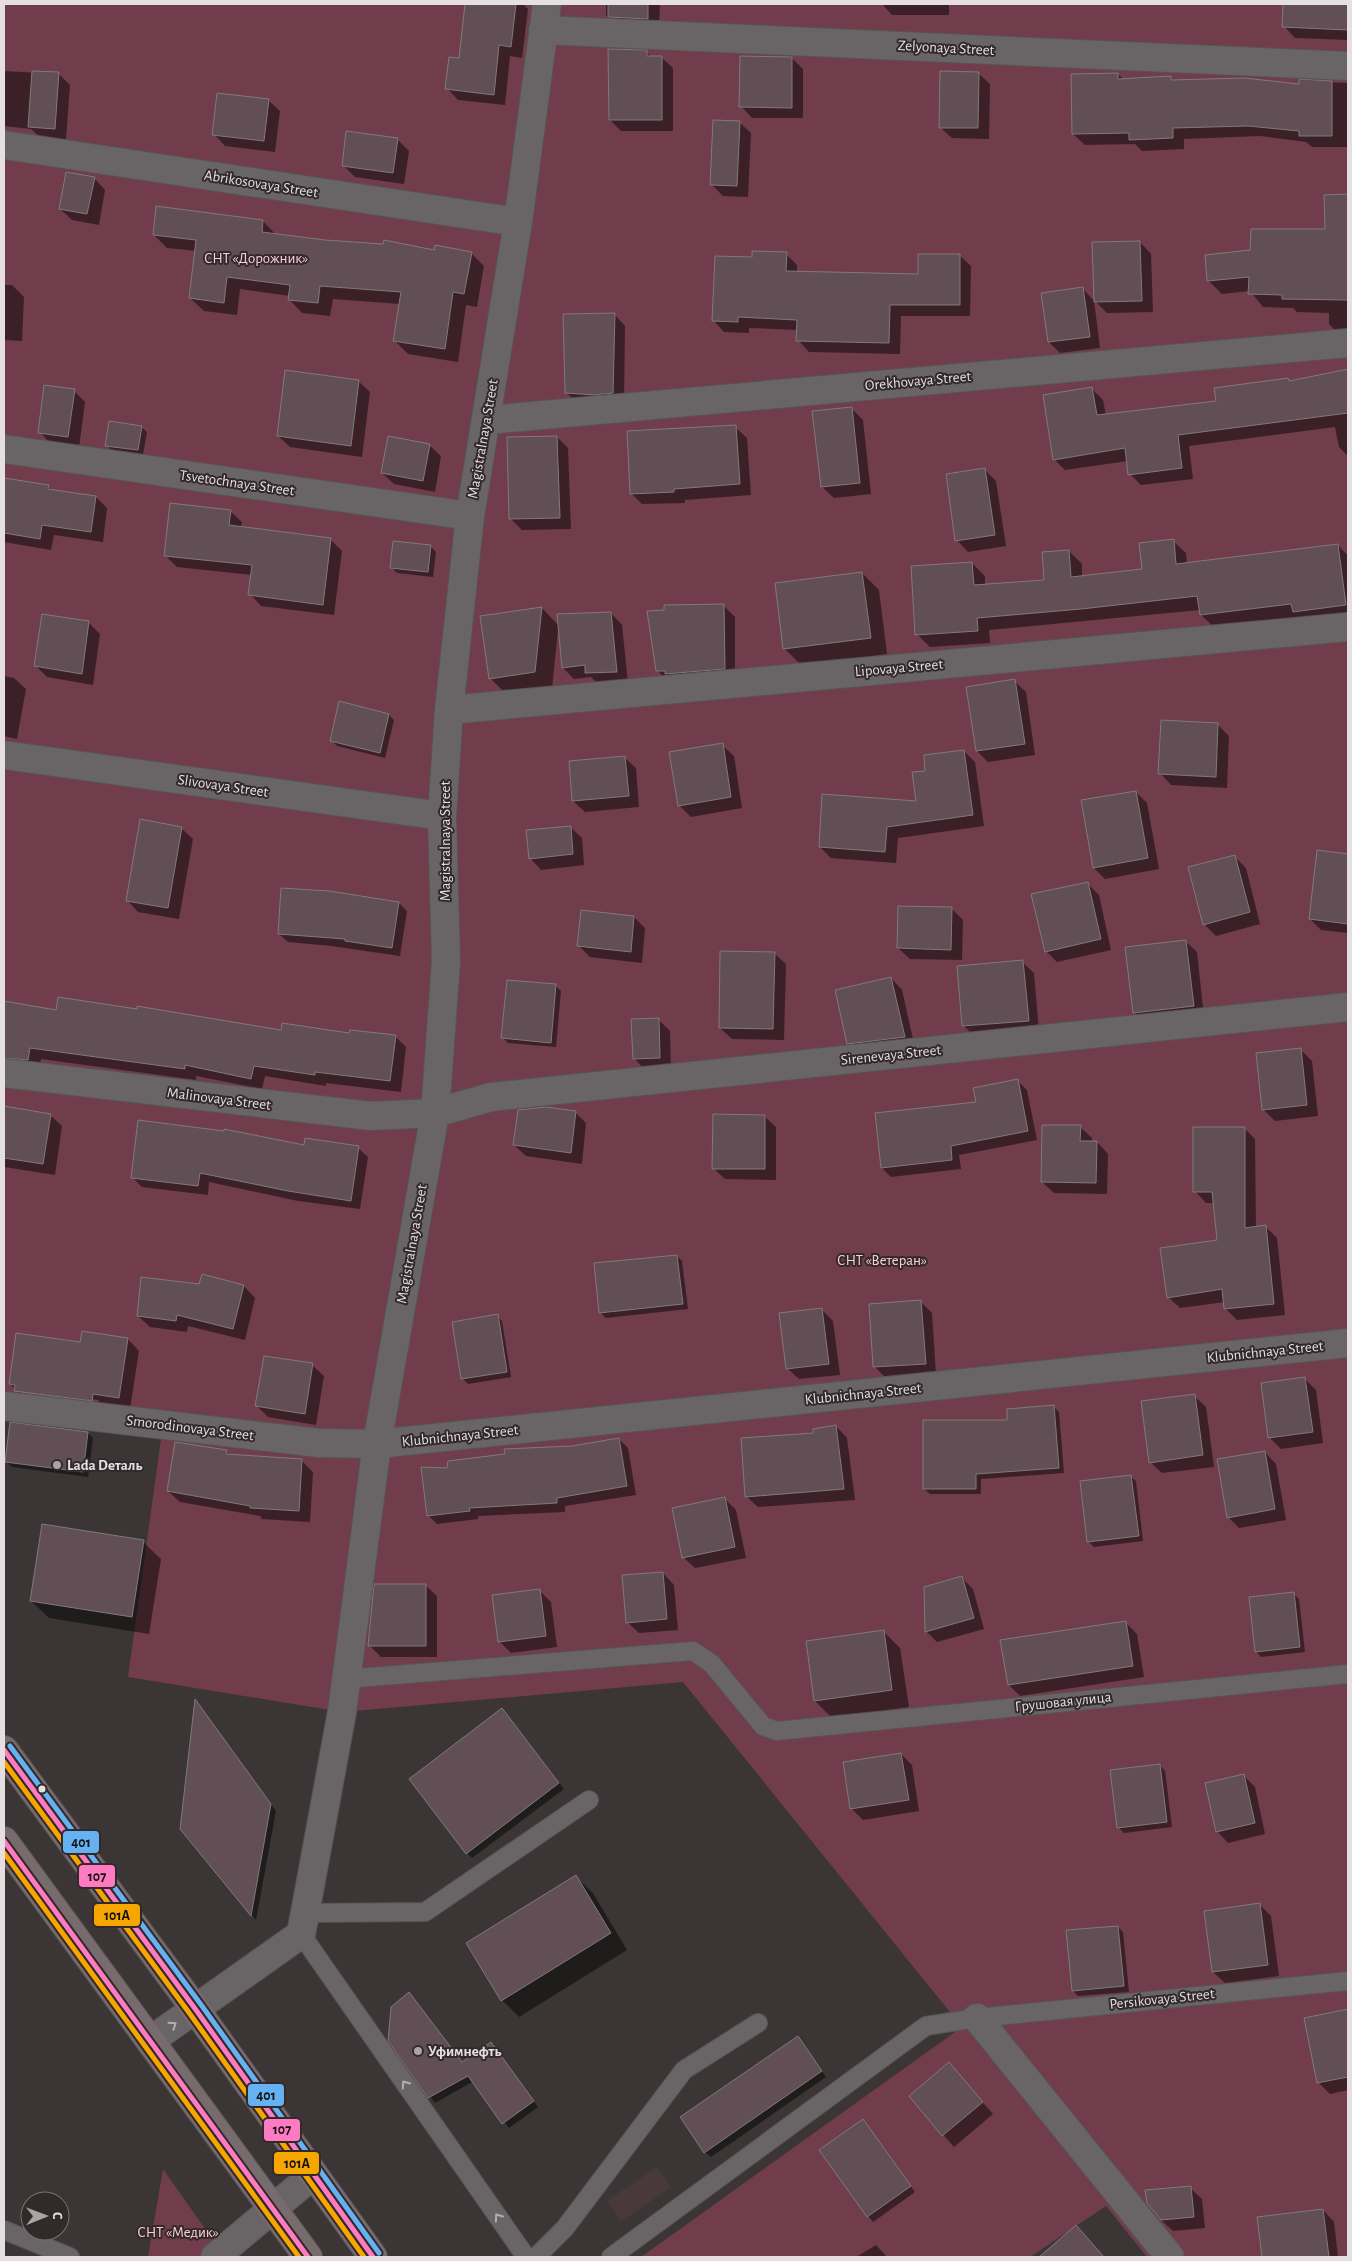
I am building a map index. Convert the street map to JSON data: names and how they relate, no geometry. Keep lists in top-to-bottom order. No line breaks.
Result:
{"streets":{"street":["Zelyonaya Street","Abrikosovaya Street","Orekhovaya Street","Magistralnaya Street","Tsvetochnaya Street","Lipovaya Street","Slivovaya Street","Sirenevaya Street","Malinovaya Street","Klubnichnaya Street","Smorodinovaya Street"],"lane":["Грушовая улица","Persikovaya Street"]},"crossings":[["Zelyonaya Street","Magistralnaya Street"],["Abrikosovaya Street","Magistralnaya Street"],["Orekhovaya Street","Magistralnaya Street"],["Magistralnaya Street","Tsvetochnaya Street"],["Magistralnaya Street","Lipovaya Street"],["Magistralnaya Street","Slivovaya Street"],["Magistralnaya Street","Sirenevaya Street"],["Magistralnaya Street","Malinovaya Street"],["Magistralnaya Street","Klubnichnaya Street"],["Magistralnaya Street","Smorodinovaya Street"],["Magistralnaya Street","Грушовая улица"],["Sirenevaya Street","Malinovaya Street"],["Klubnichnaya Street","Smorodinovaya Street"]],"parks":["СНТ «Дорожник»","СНТ «Ветеран»","СНТ «Медик»"],"places":["Lada Dеталь","Уфимнефть"],"lines":["transit line 401","transit line 107","transit line 101А"],"north":"right"}
